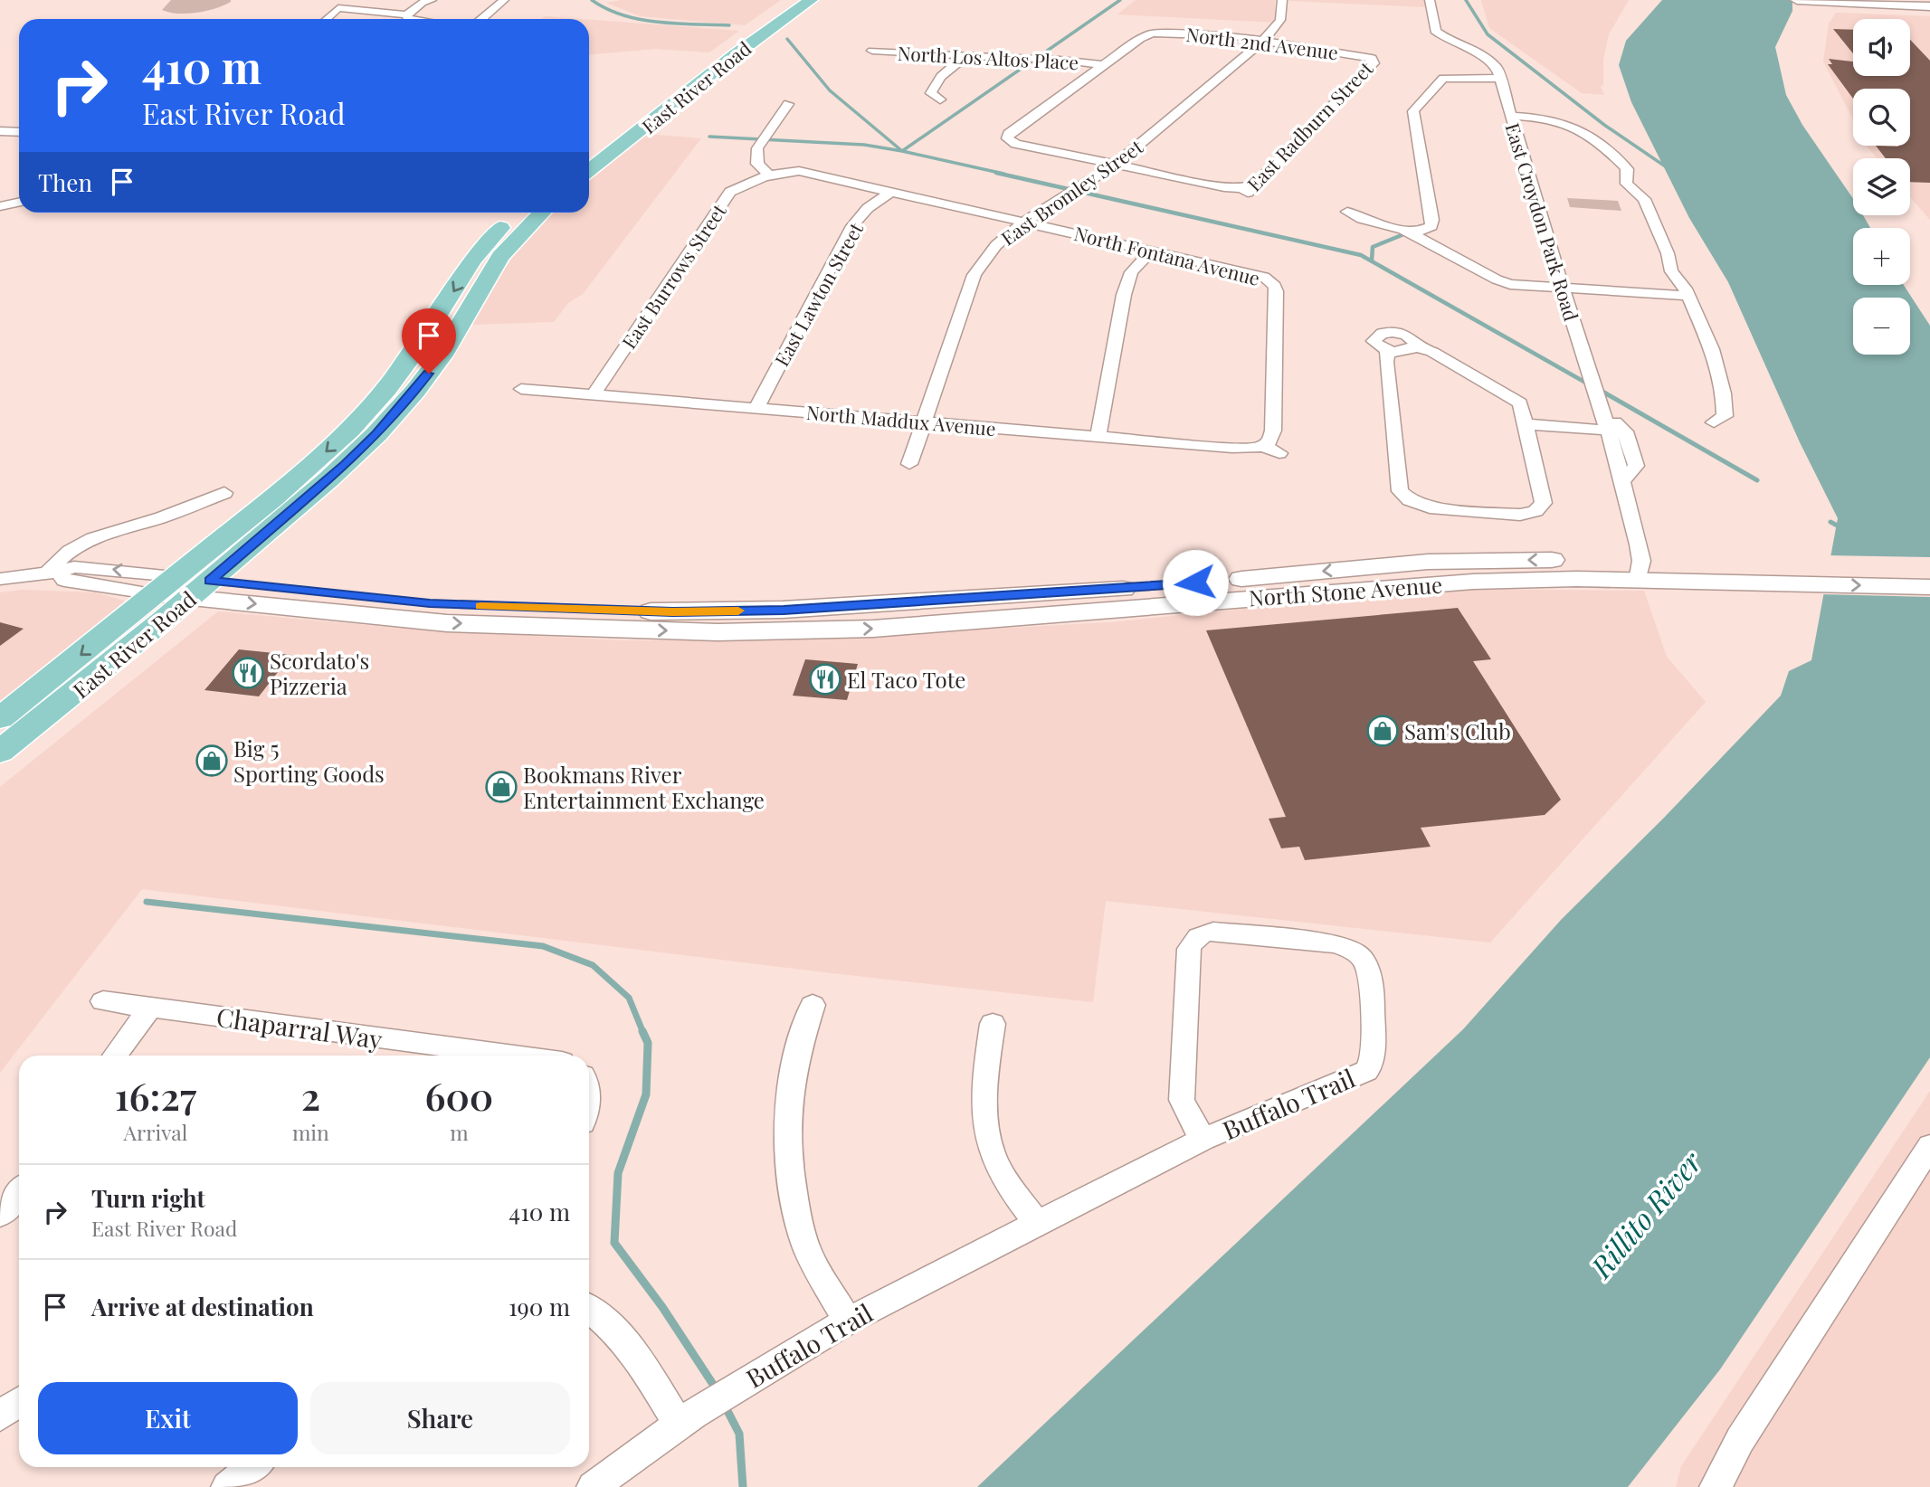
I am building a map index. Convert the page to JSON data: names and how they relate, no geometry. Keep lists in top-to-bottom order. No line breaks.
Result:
{"streets":{"main road":["East River Road","North Stone Avenue"],"street":["North 2nd Avenue","North Los Altos Place","East Radburn Street","East Bromley Street","East Croydon Park Road","North Fontana Avenue","East Burrows Street","East Lawton Street","North Maddux Avenue","Chaparral Way","Buffalo Trail"]},"crossings":[["North 2nd Avenue","North Los Altos Place"],["North 2nd Avenue","East Radburn Street"],["North 2nd Avenue","East Bromley Street"],["East River Road","North Stone Avenue"],["East Radburn Street","East Bromley Street"],["East Bromley Street","North Fontana Avenue"],["East Bromley Street","North Maddux Avenue"],["East Croydon Park Road","North Stone Avenue"],["North Fontana Avenue","East Burrows Street"],["North Fontana Avenue","East Lawton Street"],["East Burrows Street","North Maddux Avenue"],["East Lawton Street","North Maddux Avenue"]],"water":["Rillito River"],"places":{"restaurant":["Scordato's Pizzeria","El Taco Tote"],"shop":["Sam's Club","Big 5 Sporting Goods","Bookmans River Entertainment Exchange"]},"page":{"map_buttons":["+","−"],"turn":["410 m","East River Road"],"then":"Then","eta":["16:27","Arrival","2","min","600","m"],"list":[{"name":"Turn right","note":"East River Road","value":"410 m"},{"name":"Arrive at destination","value":"190 m"}],"buttons":["Exit","Share"]}}
